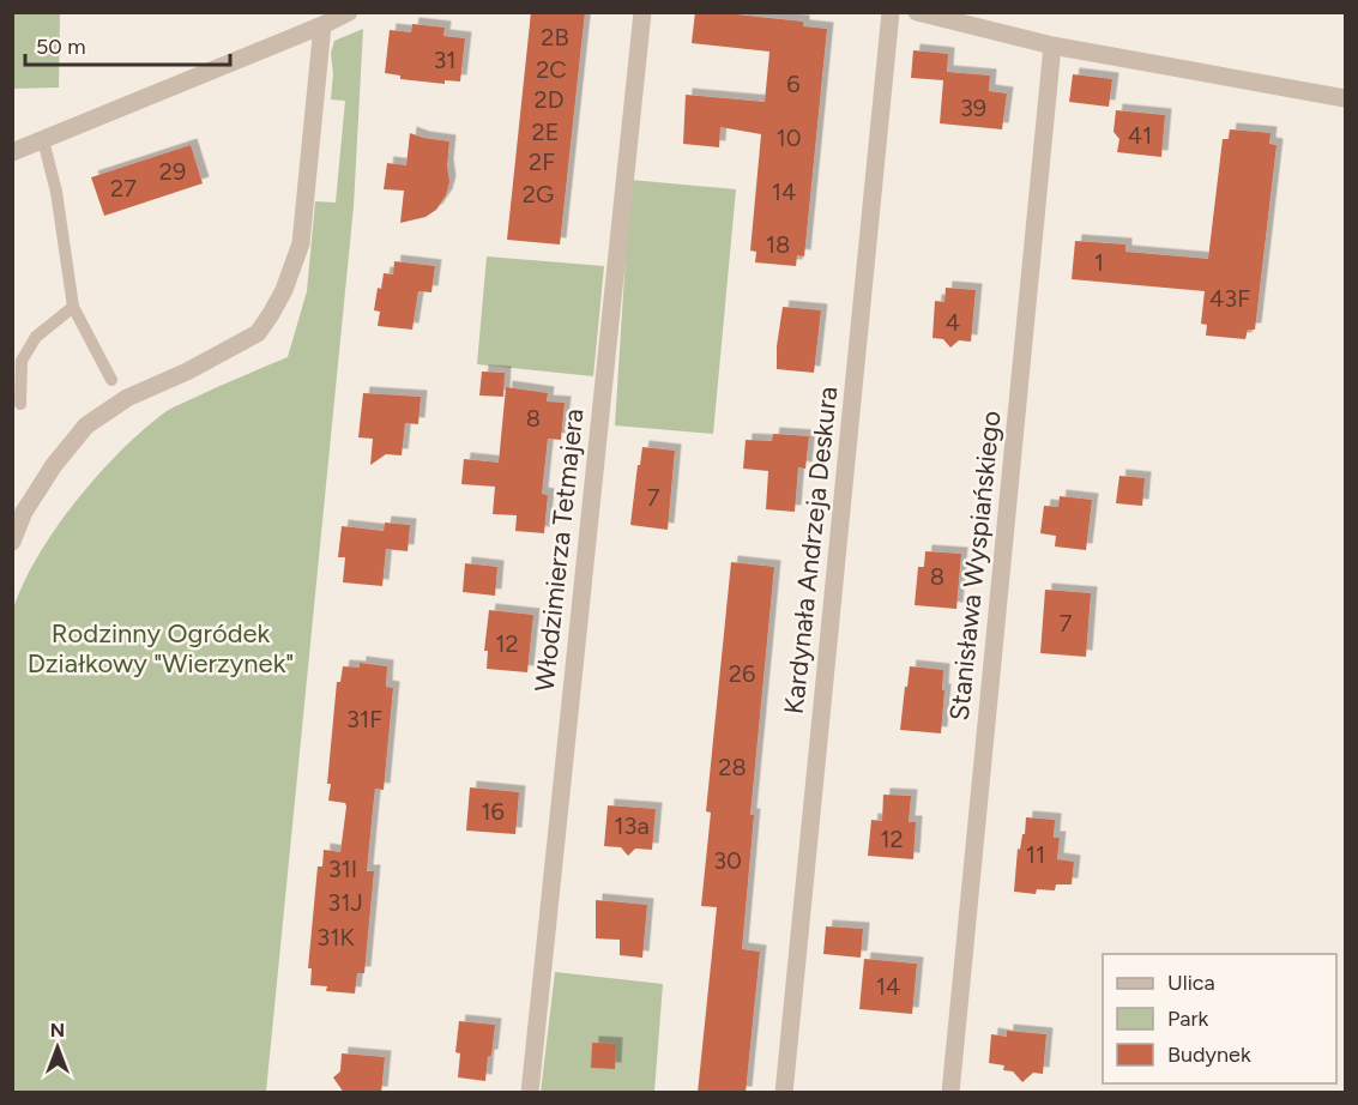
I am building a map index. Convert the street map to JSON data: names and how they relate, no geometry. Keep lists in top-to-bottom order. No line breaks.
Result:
{"streets":{"street":["Włodzimierza Tetmajera","Kardynała Andrzeja Deskura","Stanisława Wyspiańskiego"]},"parks":["Rodzinny Ogródek Działkowy \"Wierzynek\""],"house_numbers":["2B","31","2C","6","2D","39","2E","41","10","2F","29","27","14","2G","18","1","43F","4","8","7","8","7","12","26","31F","28","16","13a","12","11","30","31I","31J","31K","14"],"legend":["Ulica","Park","Budynek"],"scale_bar":"50 m","north":"top"}
